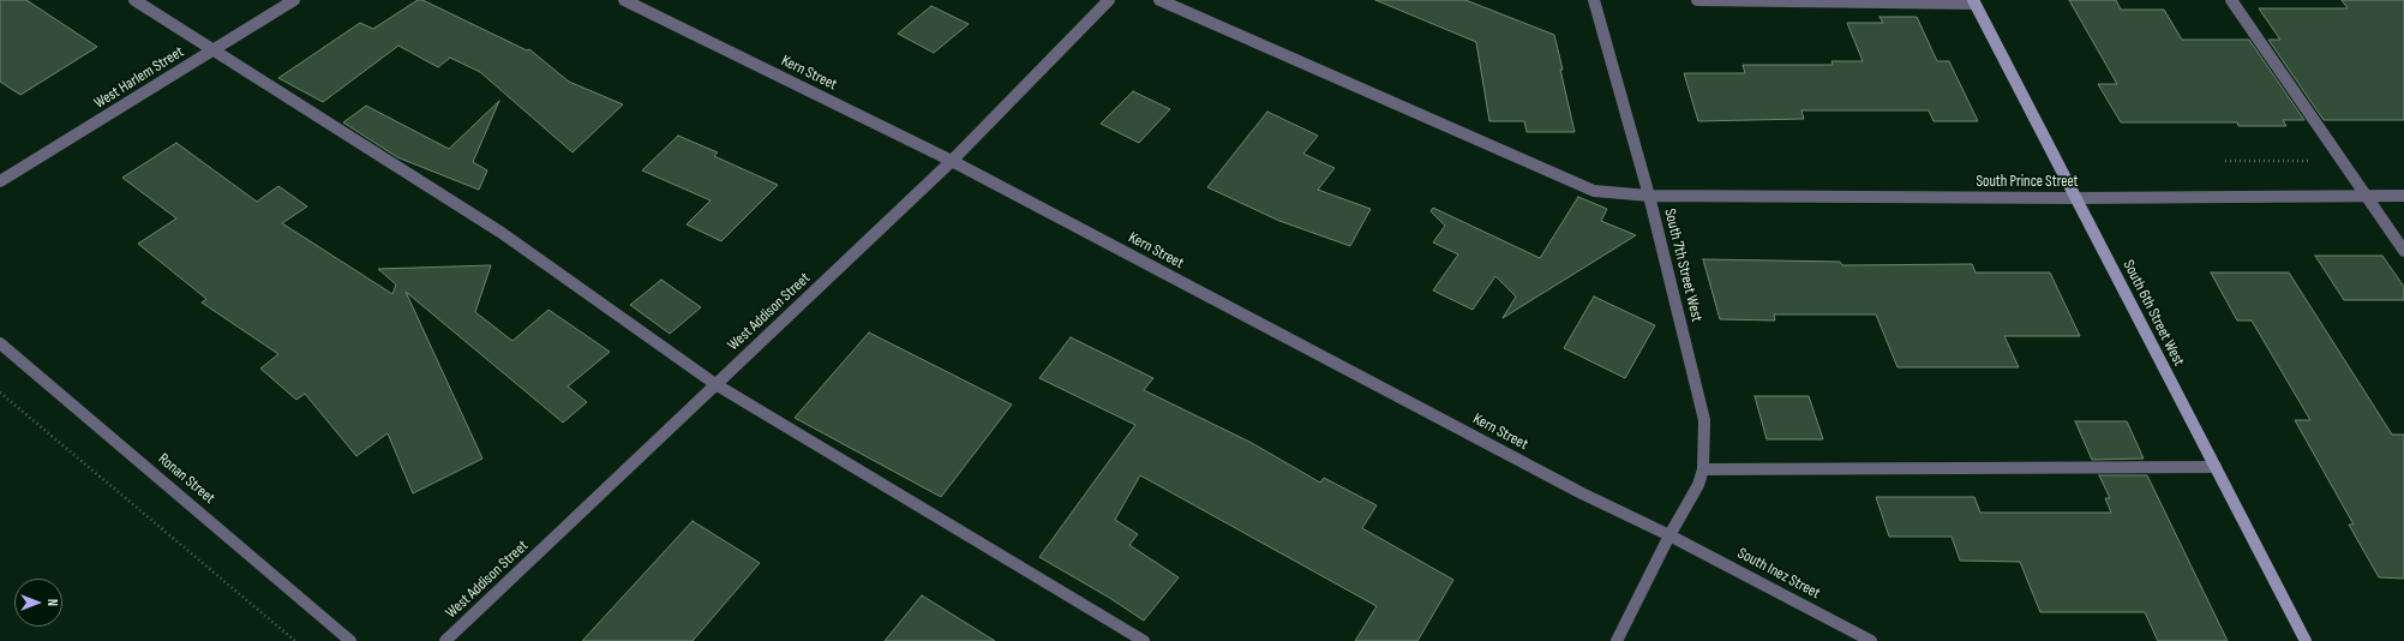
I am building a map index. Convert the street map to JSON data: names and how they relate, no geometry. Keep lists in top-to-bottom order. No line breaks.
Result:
{"streets":{"street":["Kern Street","West Harlem Street","South Prince Street","South 7th Street West","West Addison Street","South 6th Street West","Ronan Street","South Inez Street"]},"crossings":[["Kern Street","South 7th Street West"],["Kern Street","West Addison Street"],["Kern Street","South Inez Street"],["South Prince Street","South 7th Street West"],["South Prince Street","South 6th Street West"],["South 7th Street West","South Inez Street"]],"north":"right"}
